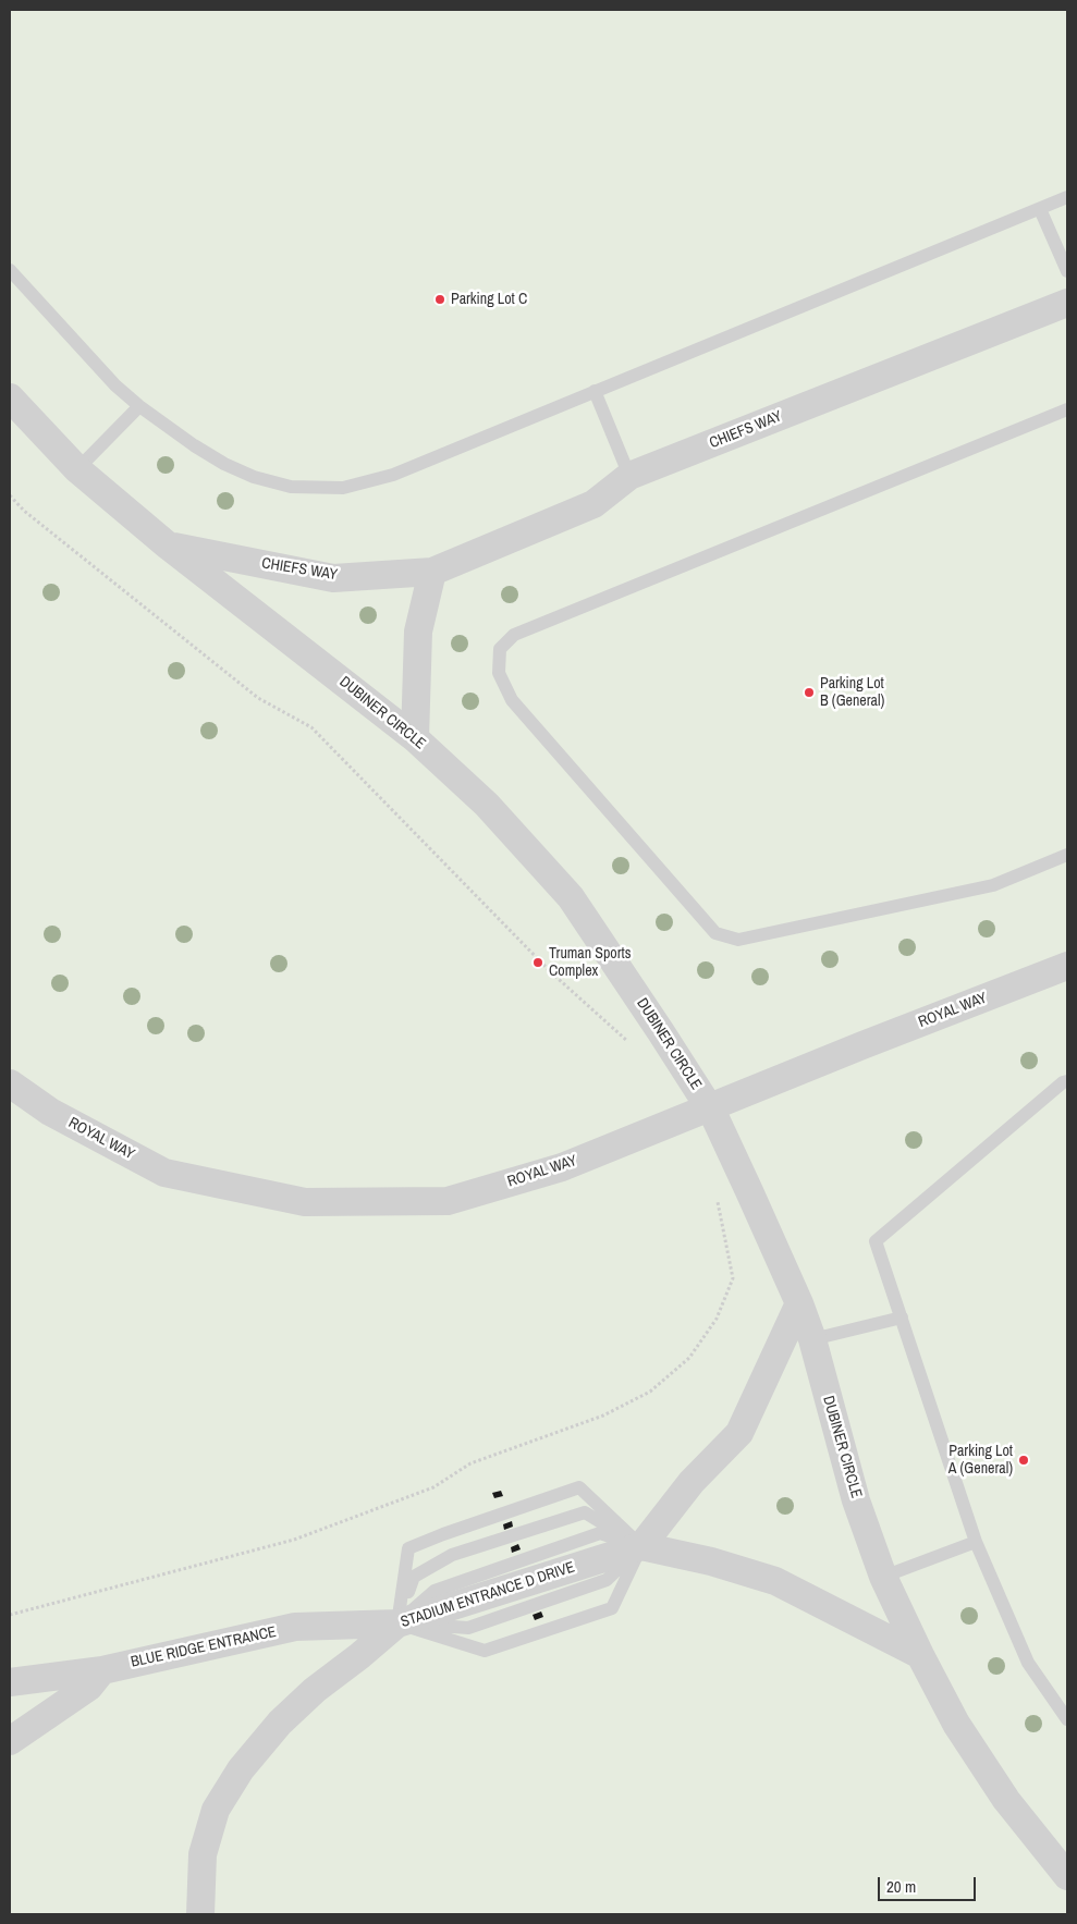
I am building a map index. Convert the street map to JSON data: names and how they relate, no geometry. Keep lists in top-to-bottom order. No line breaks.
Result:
{"streets":{"street":["CHIEFS WAY","DUBINER CIRCLE","ROYAL WAY","STADIUM ENTRANCE D DRIVE","BLUE RIDGE ENTRANCE"]},"crossings":[["CHIEFS WAY","DUBINER CIRCLE"],["DUBINER CIRCLE","STADIUM ENTRANCE D DRIVE"],["STADIUM ENTRANCE D DRIVE","BLUE RIDGE ENTRANCE"]],"places":["Parking Lot C","Parking Lot B (General)","Truman Sports Complex","Parking Lot A (General)"],"scale_bar":"20 m"}
